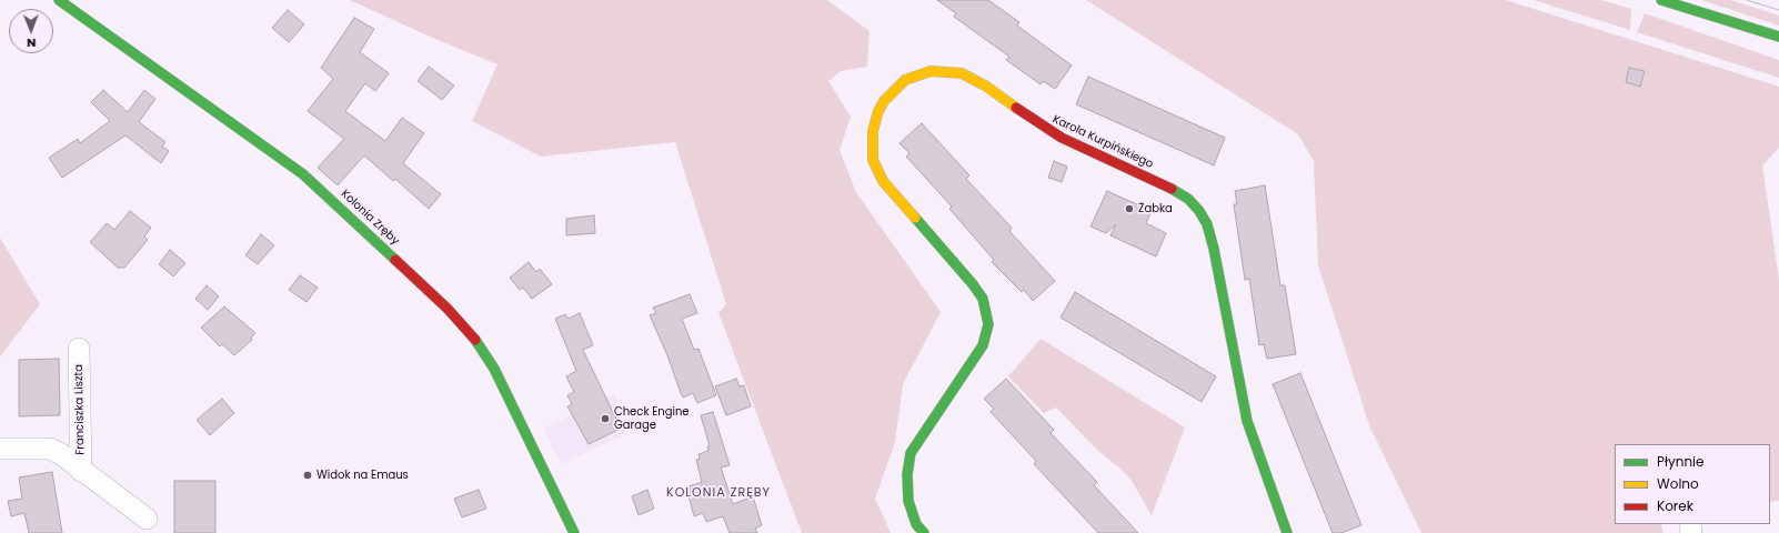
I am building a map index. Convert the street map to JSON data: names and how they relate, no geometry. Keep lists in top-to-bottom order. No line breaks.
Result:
{"streets":{"street":["Karola Kurpińskiego","Kolonia Zręby","Franciszka Liszta"]},"districts":["KOLONIA ZRĘBY"],"places":["Żabka","Check Engine Garage","Widok na Emaus"],"legend":["Płynnie","Wolno","Korek"],"north":"bottom"}
